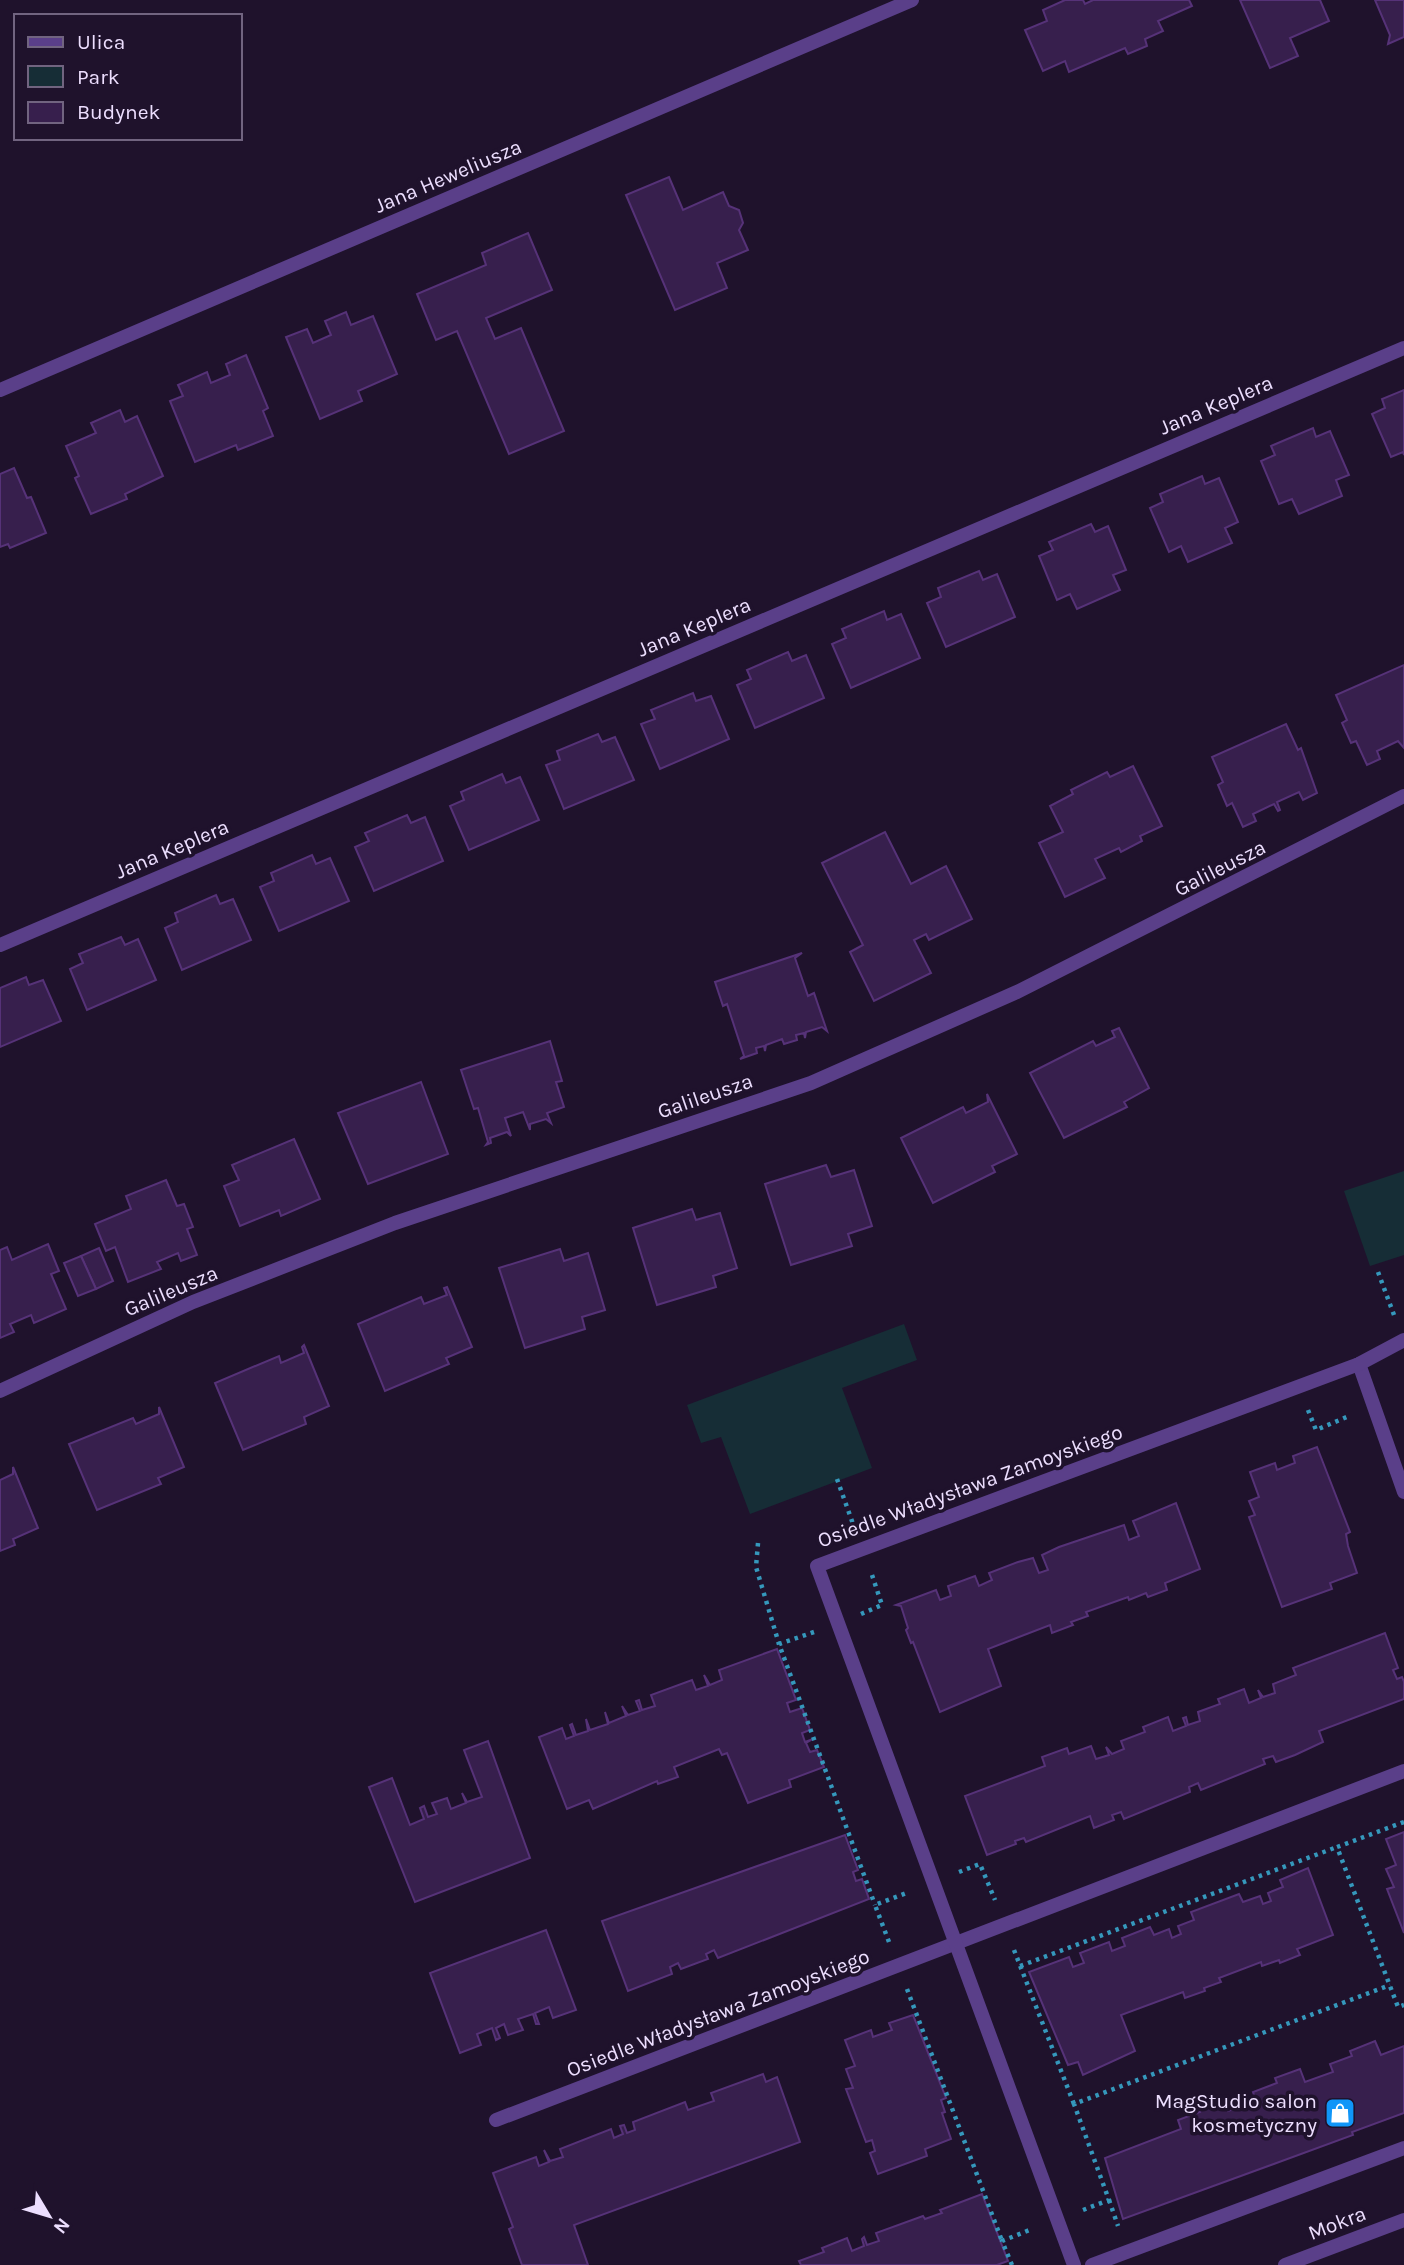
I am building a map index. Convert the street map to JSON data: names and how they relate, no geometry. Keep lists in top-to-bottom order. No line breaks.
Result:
{"streets":{"street":["Jana Heweliusza","Jana Keplera","Galileusza","Osiedle Władysława Zamoyskiego","Mokra"]},"places":{"shop":["MagStudio salon kosmetyczny"]},"legend":["Ulica","Park","Budynek"],"north":"bottom right"}
